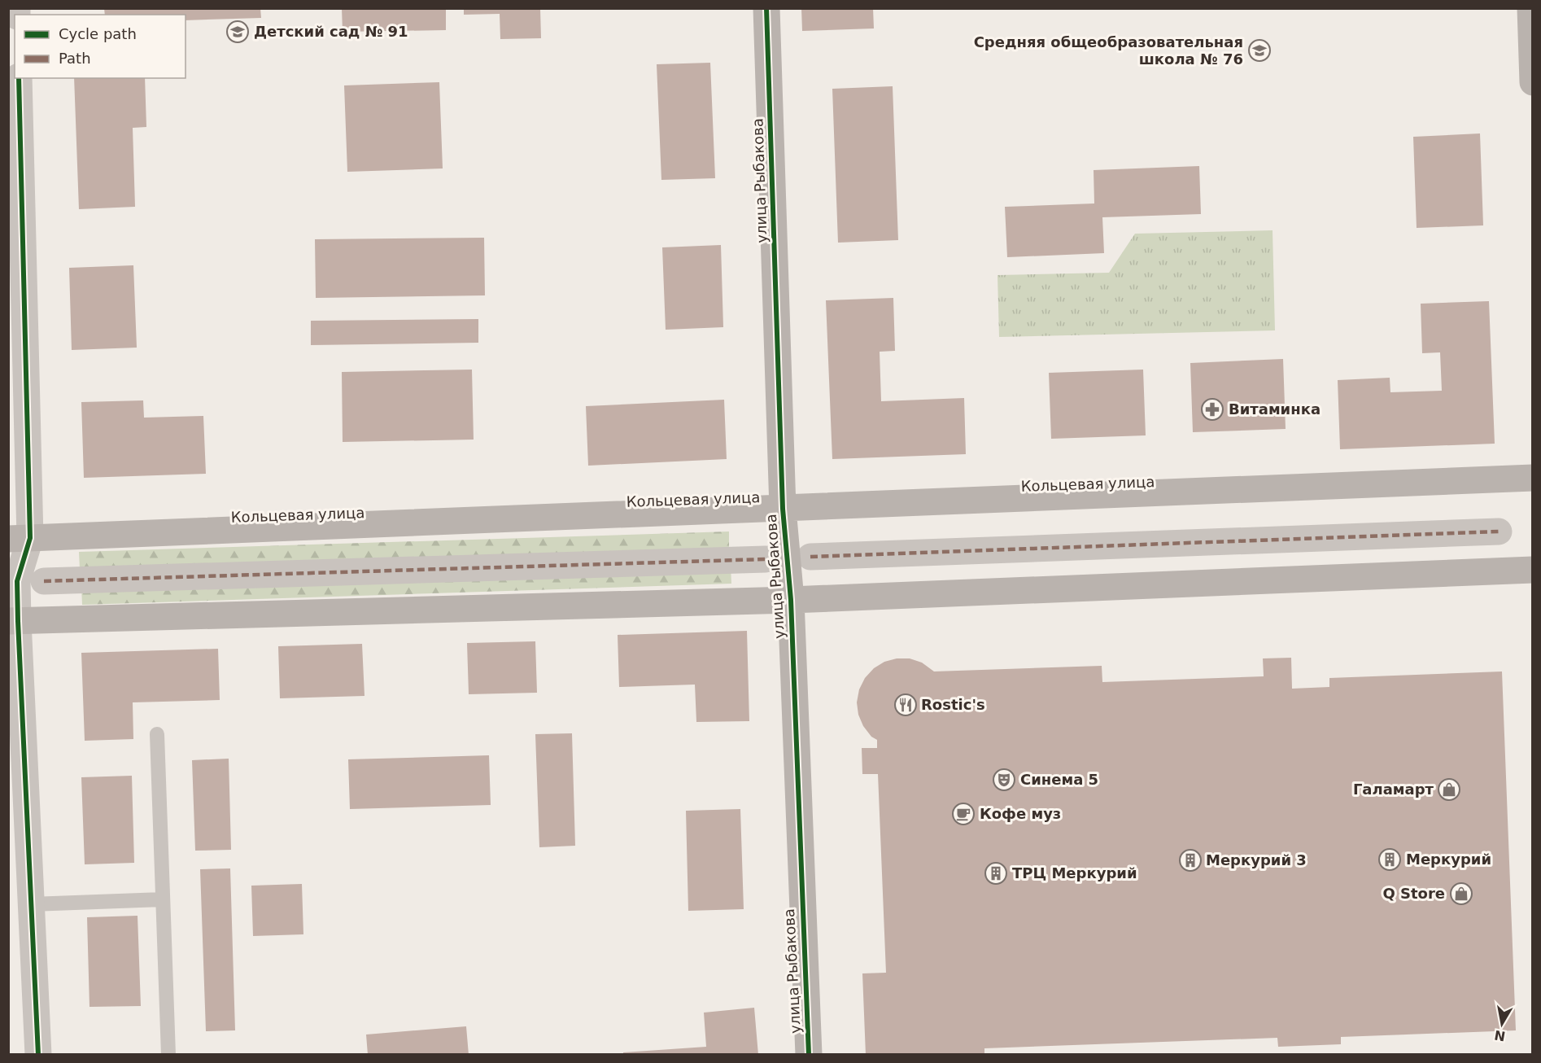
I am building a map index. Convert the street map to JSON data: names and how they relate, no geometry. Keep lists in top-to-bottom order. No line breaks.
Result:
{"streets":{"main road":["улица Рыбакова","Кольцевая улица"]},"crossings":[["улица Рыбакова","Кольцевая улица"]],"places":{"school or university":["Детский сад № 91","Средняя общеобразовательная школа № 76"],"pharmacy":["Витаминка"],"restaurant":["Rostic's"],"theatre":["Синема 5"],"shop":["Галамарт","Q Store"],"cafe":["Кофе муз"],"building":["Меркурий","Меркурий 3","ТРЦ Меркурий"]},"legend":["Cycle path","Path"],"north":"bottom"}
